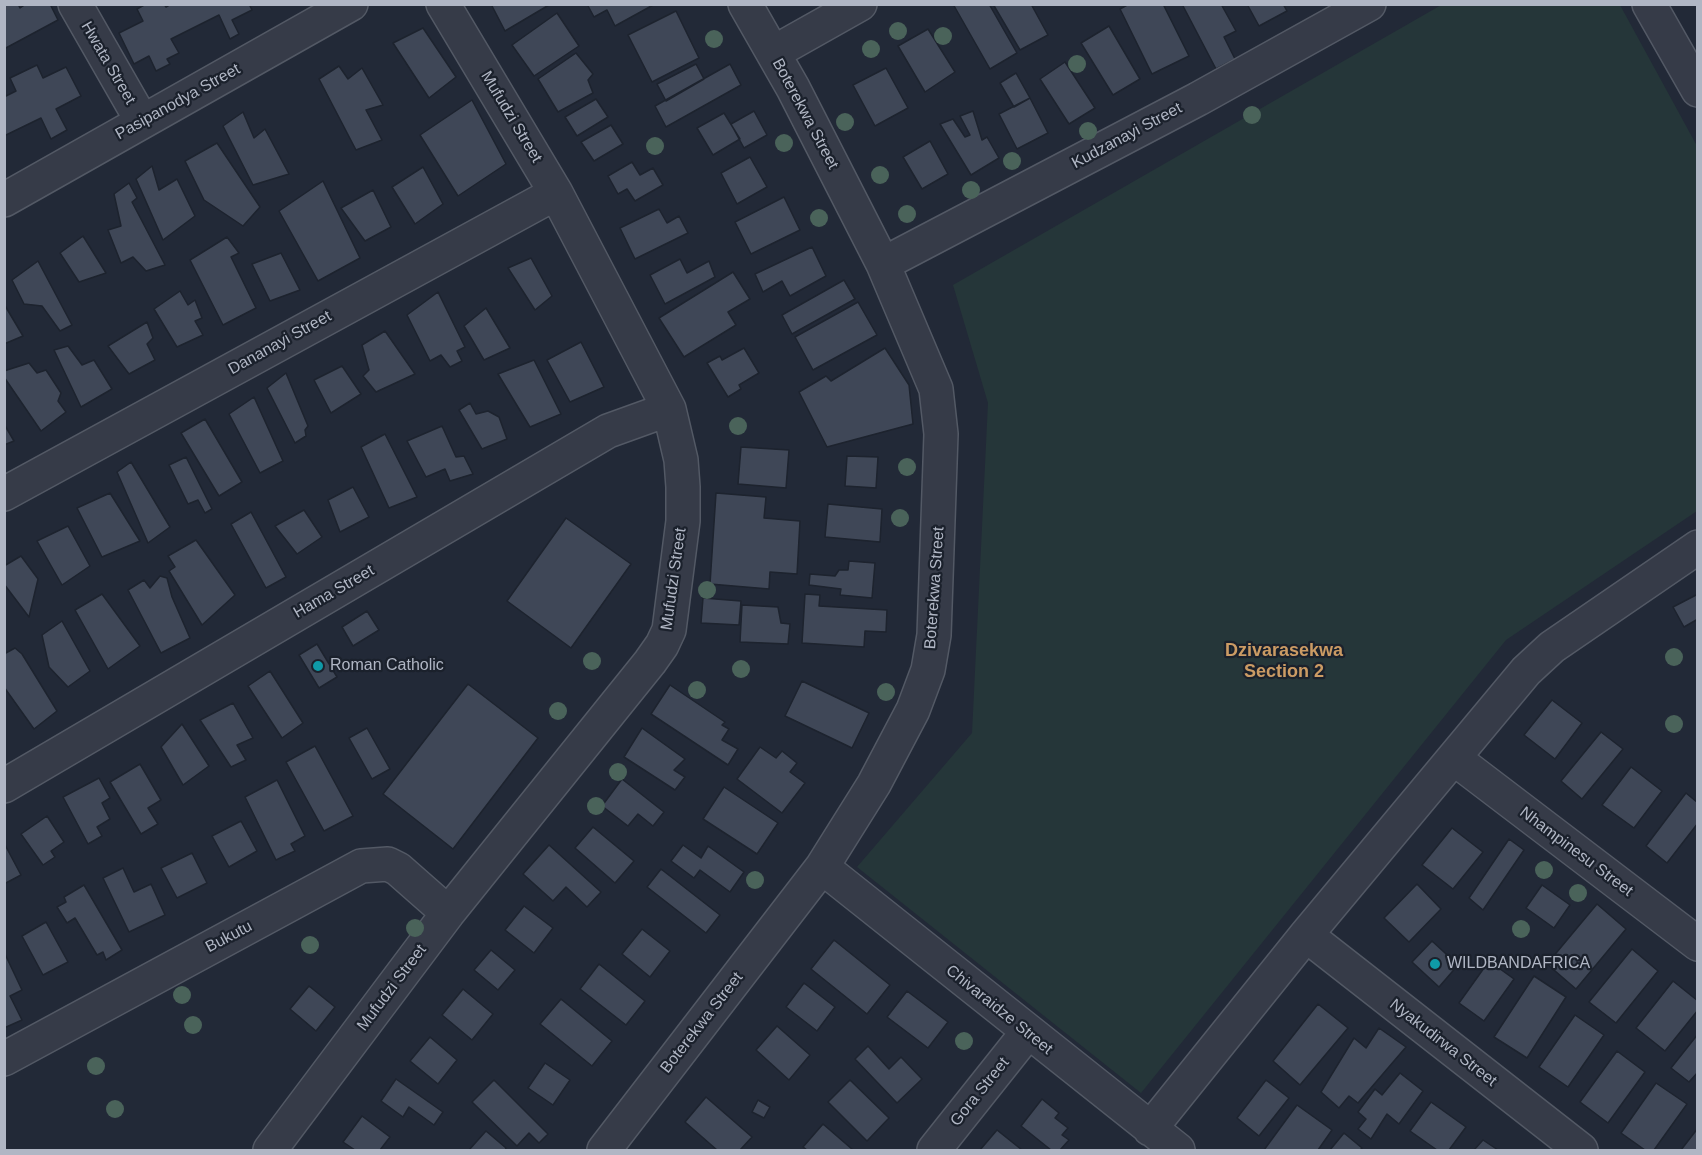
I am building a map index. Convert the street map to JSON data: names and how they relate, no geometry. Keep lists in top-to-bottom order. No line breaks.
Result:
{"streets":{"street":["Hwata Street","Pasipanodya Street","Boterekwa Street","Mufudzi Street","Kudzanayi Street","Dananayi Street","Hama Street","Nhampinesu Street","Bukutu","Chivaraidze Street","Nyakudirwa Street","Gora Street"]},"crossings":[["Hwata Street","Pasipanodya Street"],["Boterekwa Street","Kudzanayi Street"],["Boterekwa Street","Chivaraidze Street"],["Mufudzi Street","Dananayi Street"],["Mufudzi Street","Hama Street"],["Mufudzi Street","Bukutu"],["Chivaraidze Street","Gora Street"]],"districts":["Dzivarasekwa Section 2"],"places":["Roman Catholic","WILDBANDAFRICA"]}
